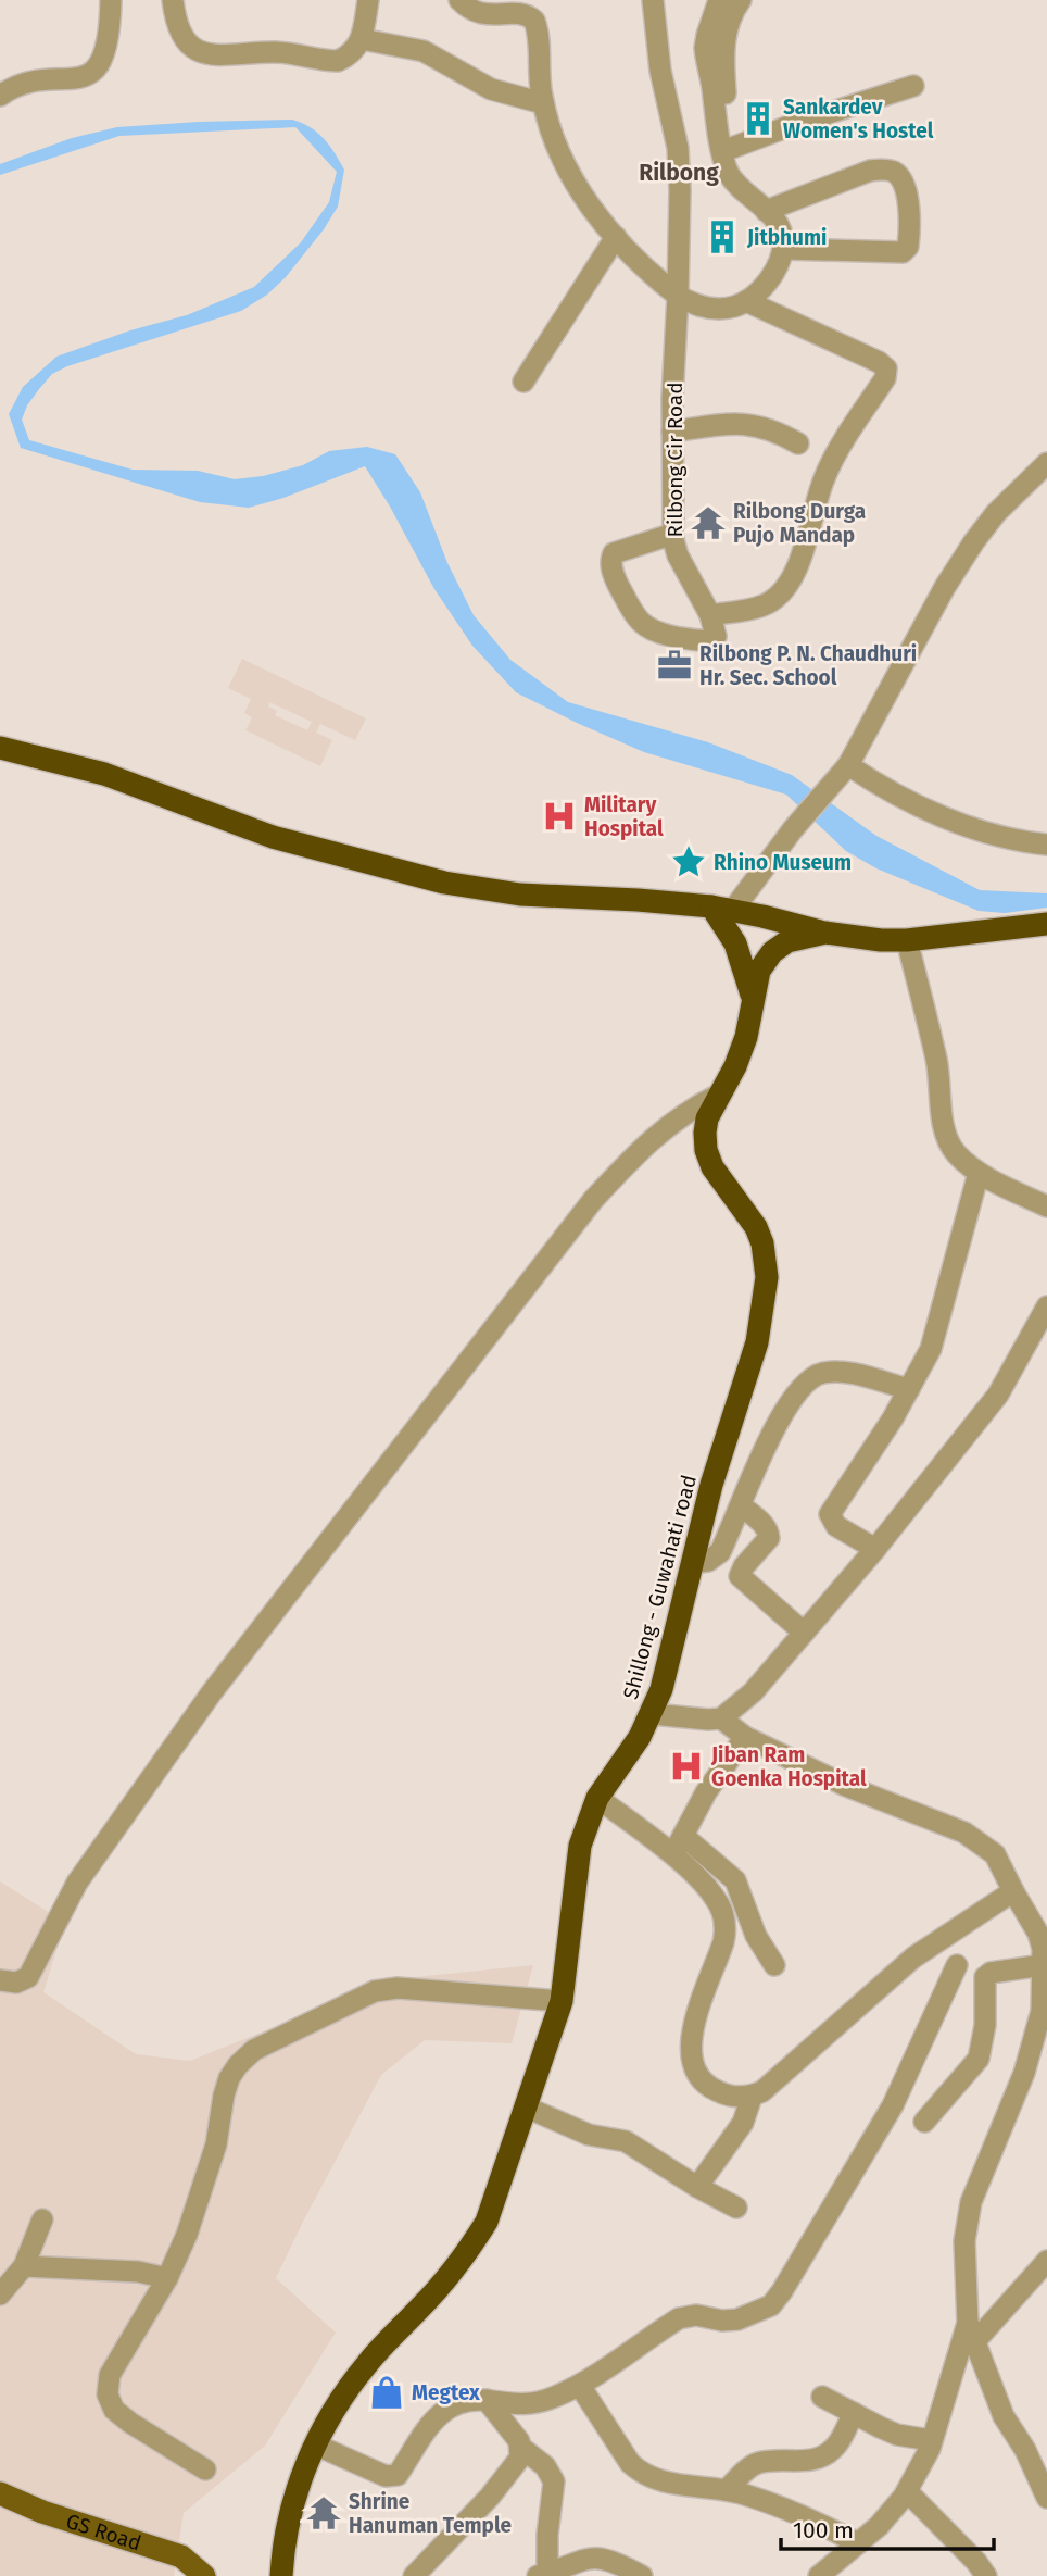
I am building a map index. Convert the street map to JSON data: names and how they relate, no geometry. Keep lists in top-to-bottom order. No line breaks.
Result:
{"streets":{"highway":["Shillong - Guwahati road"],"main road":["GS Road"],"street":["Rilbong Cir Road"]},"districts":["Rilbong"],"places":{"building":["Sankardev Women's Hostel","Jitbhumi"],"temple":["Rilbong Durga Pujo Mandap","Shrine Hanuman Temple"],"office":["Rilbong P. N. Chaudhuri Hr. Sec. School"],"hospital":["Military Hospital","Jiban Ram Goenka Hospital"],"place":["Rhino Museum"],"shop":["Megtex"]},"scale_bar":"100 m"}
